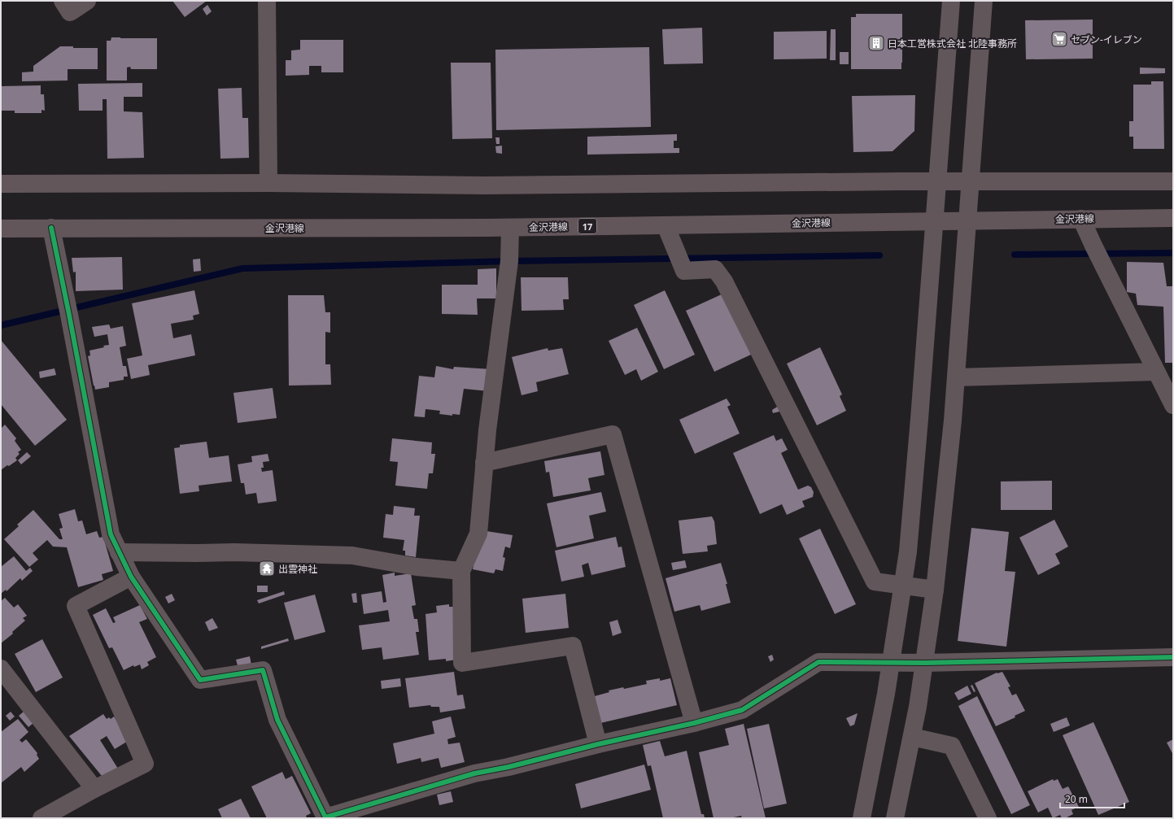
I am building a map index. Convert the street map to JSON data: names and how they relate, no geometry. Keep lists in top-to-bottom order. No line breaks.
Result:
{"streets":{"main road":["金沢港線","17"]},"places":{"supermarket":["セブン-イレブン"],"building":["日本工営株式会社 北陸事務所"],"temple":["出雲神社"]},"scale_bar":"20 m"}
